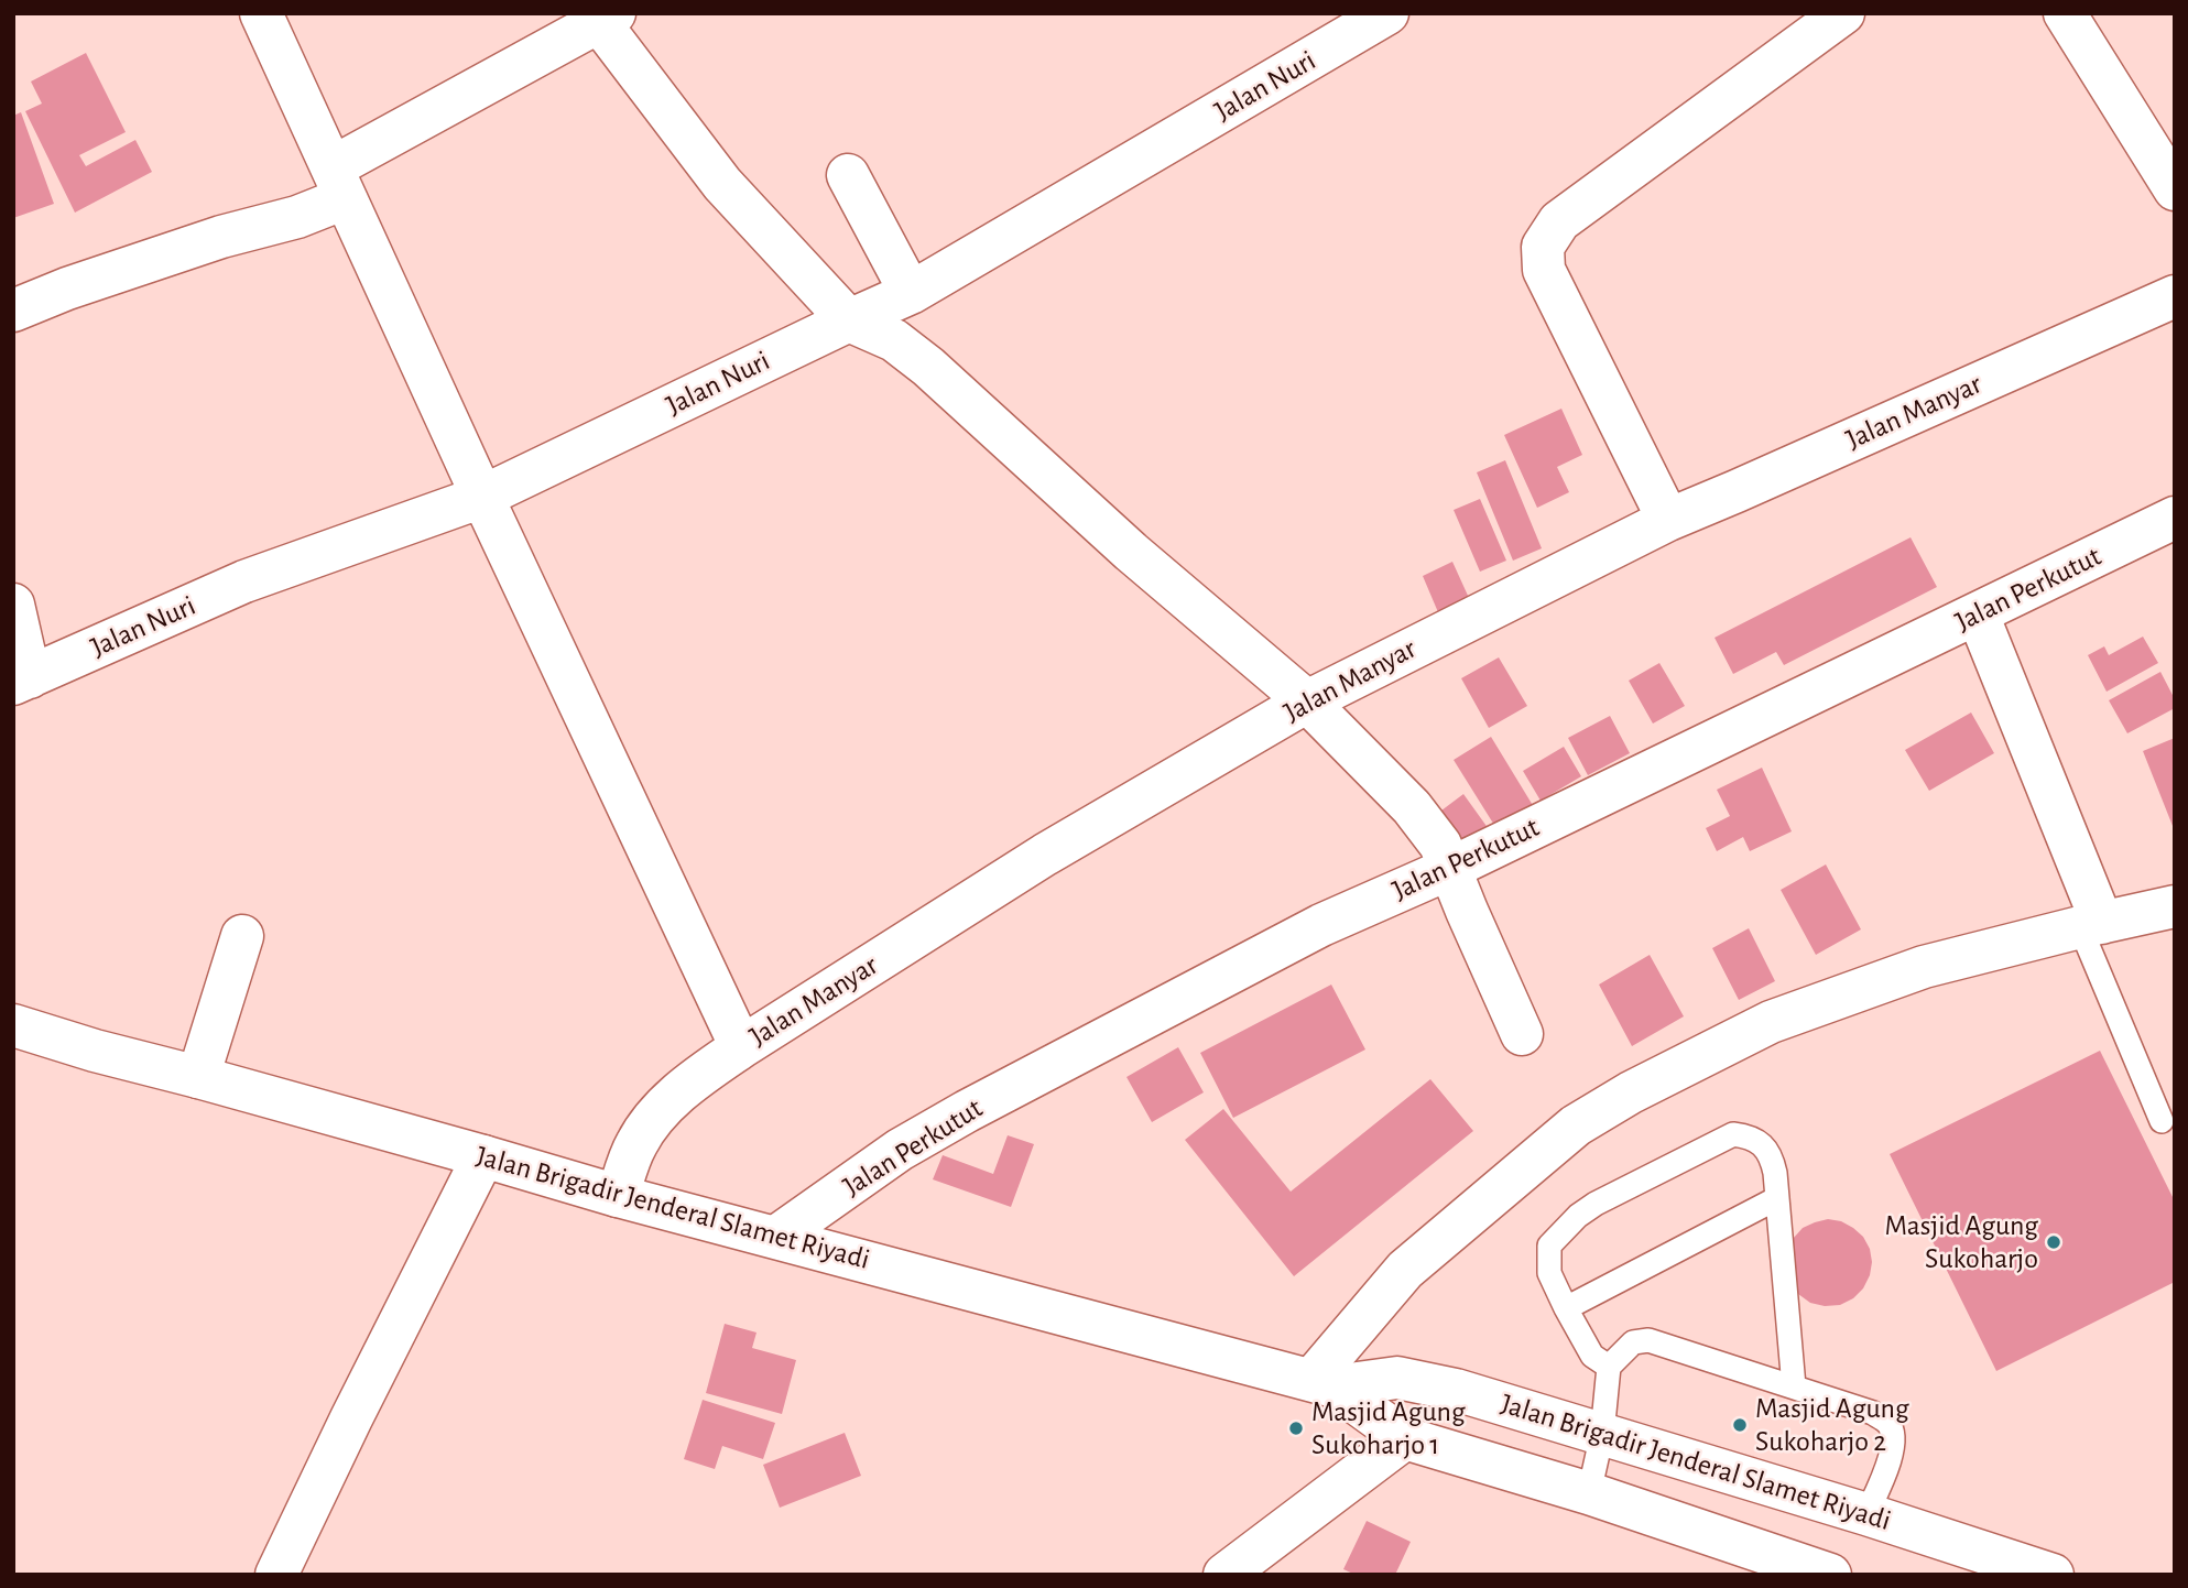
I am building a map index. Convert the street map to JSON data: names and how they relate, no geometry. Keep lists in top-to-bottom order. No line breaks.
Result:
{"streets":{"street":["Jalan Nuri","Jalan Manyar","Jalan Perkutut","Jalan Brigadir Jenderal Slamet Riyadi"]},"crossings":[["Jalan Manyar","Jalan Brigadir Jenderal Slamet Riyadi"],["Jalan Perkutut","Jalan Brigadir Jenderal Slamet Riyadi"]],"places":["Masjid Agung Sukoharjo","Masjid Agung Sukoharjo 2","Masjid Agung Sukoharjo 1"]}
